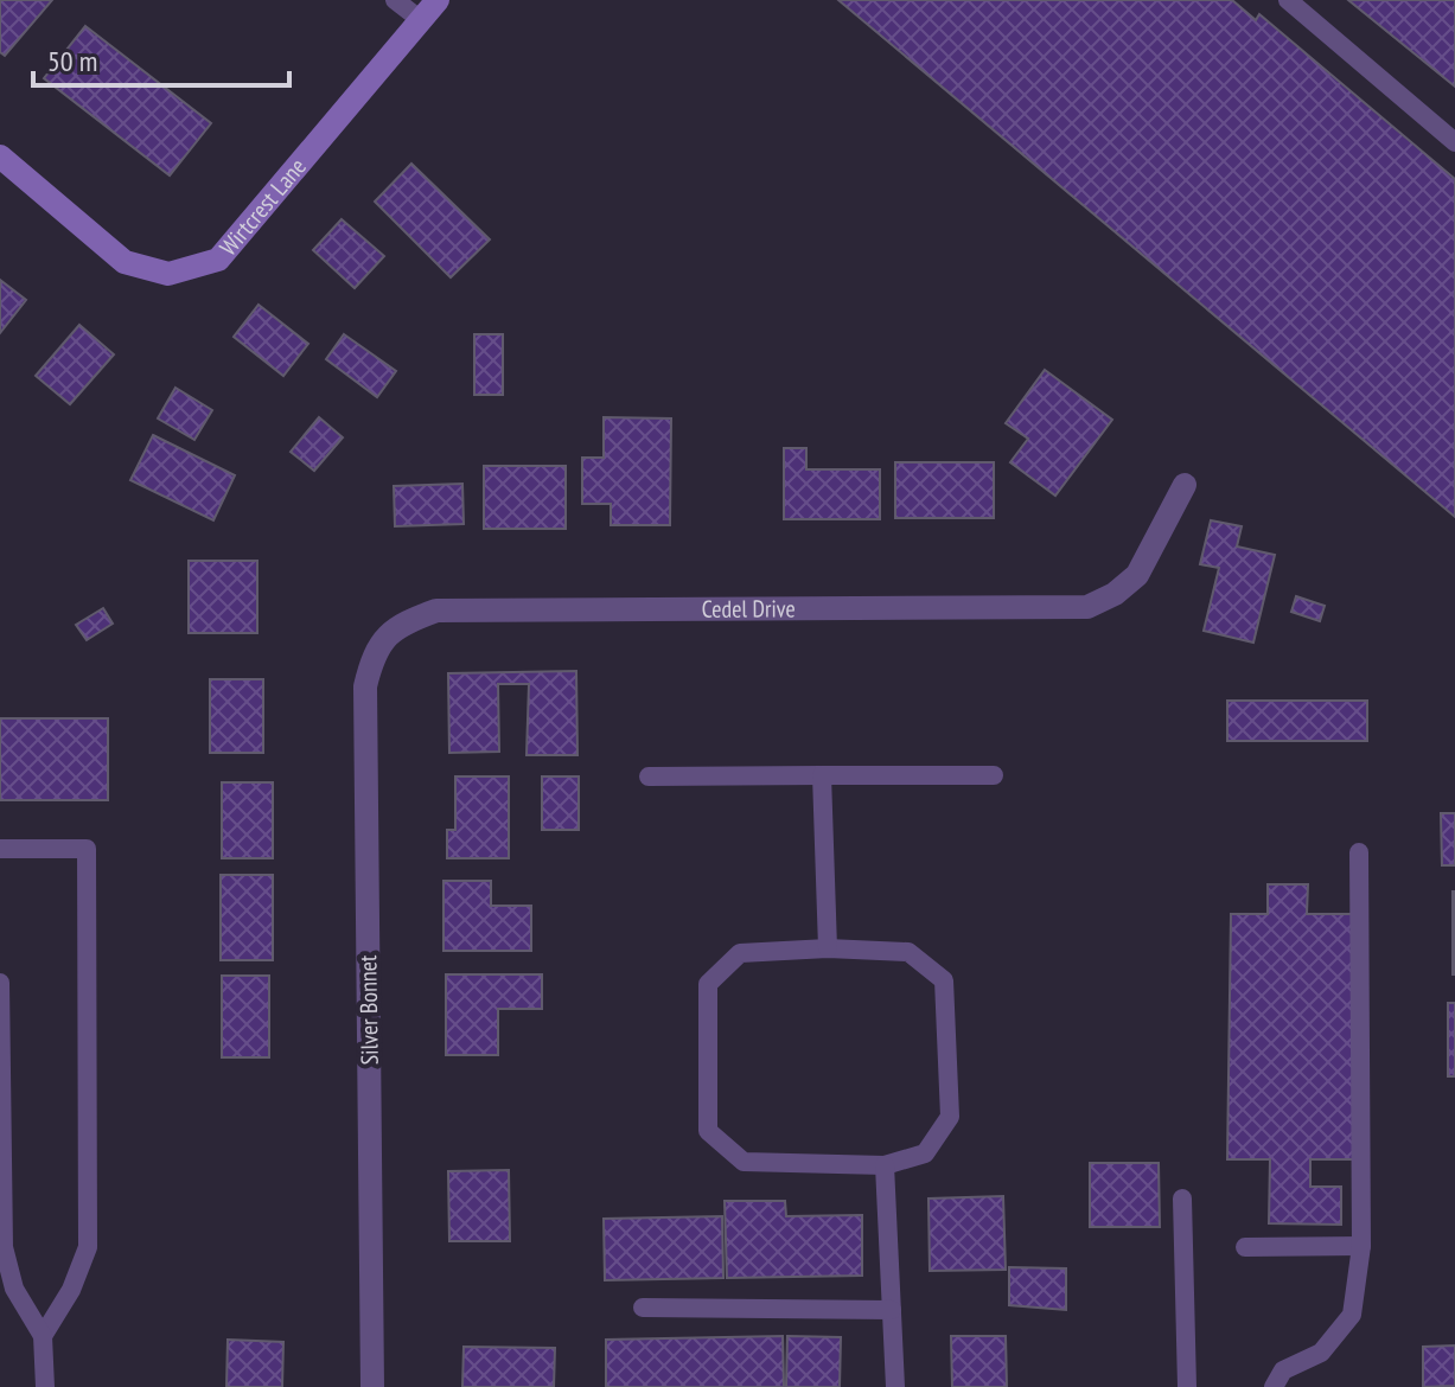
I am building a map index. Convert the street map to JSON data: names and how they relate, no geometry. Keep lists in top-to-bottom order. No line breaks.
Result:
{"streets":{"street":["Wirtcrest Lane","Cedel Drive","Silver Bonnet"]},"crossings":[["Cedel Drive","Silver Bonnet"]],"scale_bar":"50 m"}
